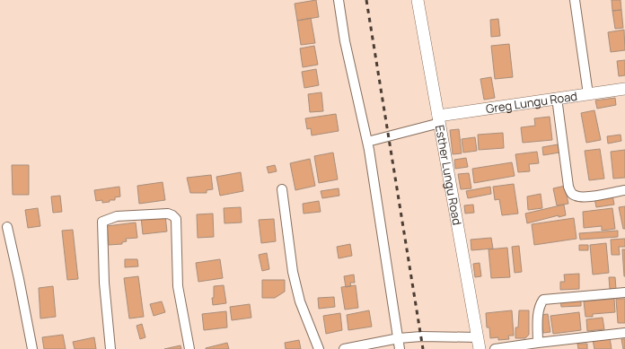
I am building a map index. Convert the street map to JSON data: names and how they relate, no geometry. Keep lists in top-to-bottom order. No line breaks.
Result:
{"streets":{"street":["Greg Lungu Road","Esther Lungu Road"]},"crossings":[["Greg Lungu Road","Esther Lungu Road"]]}
